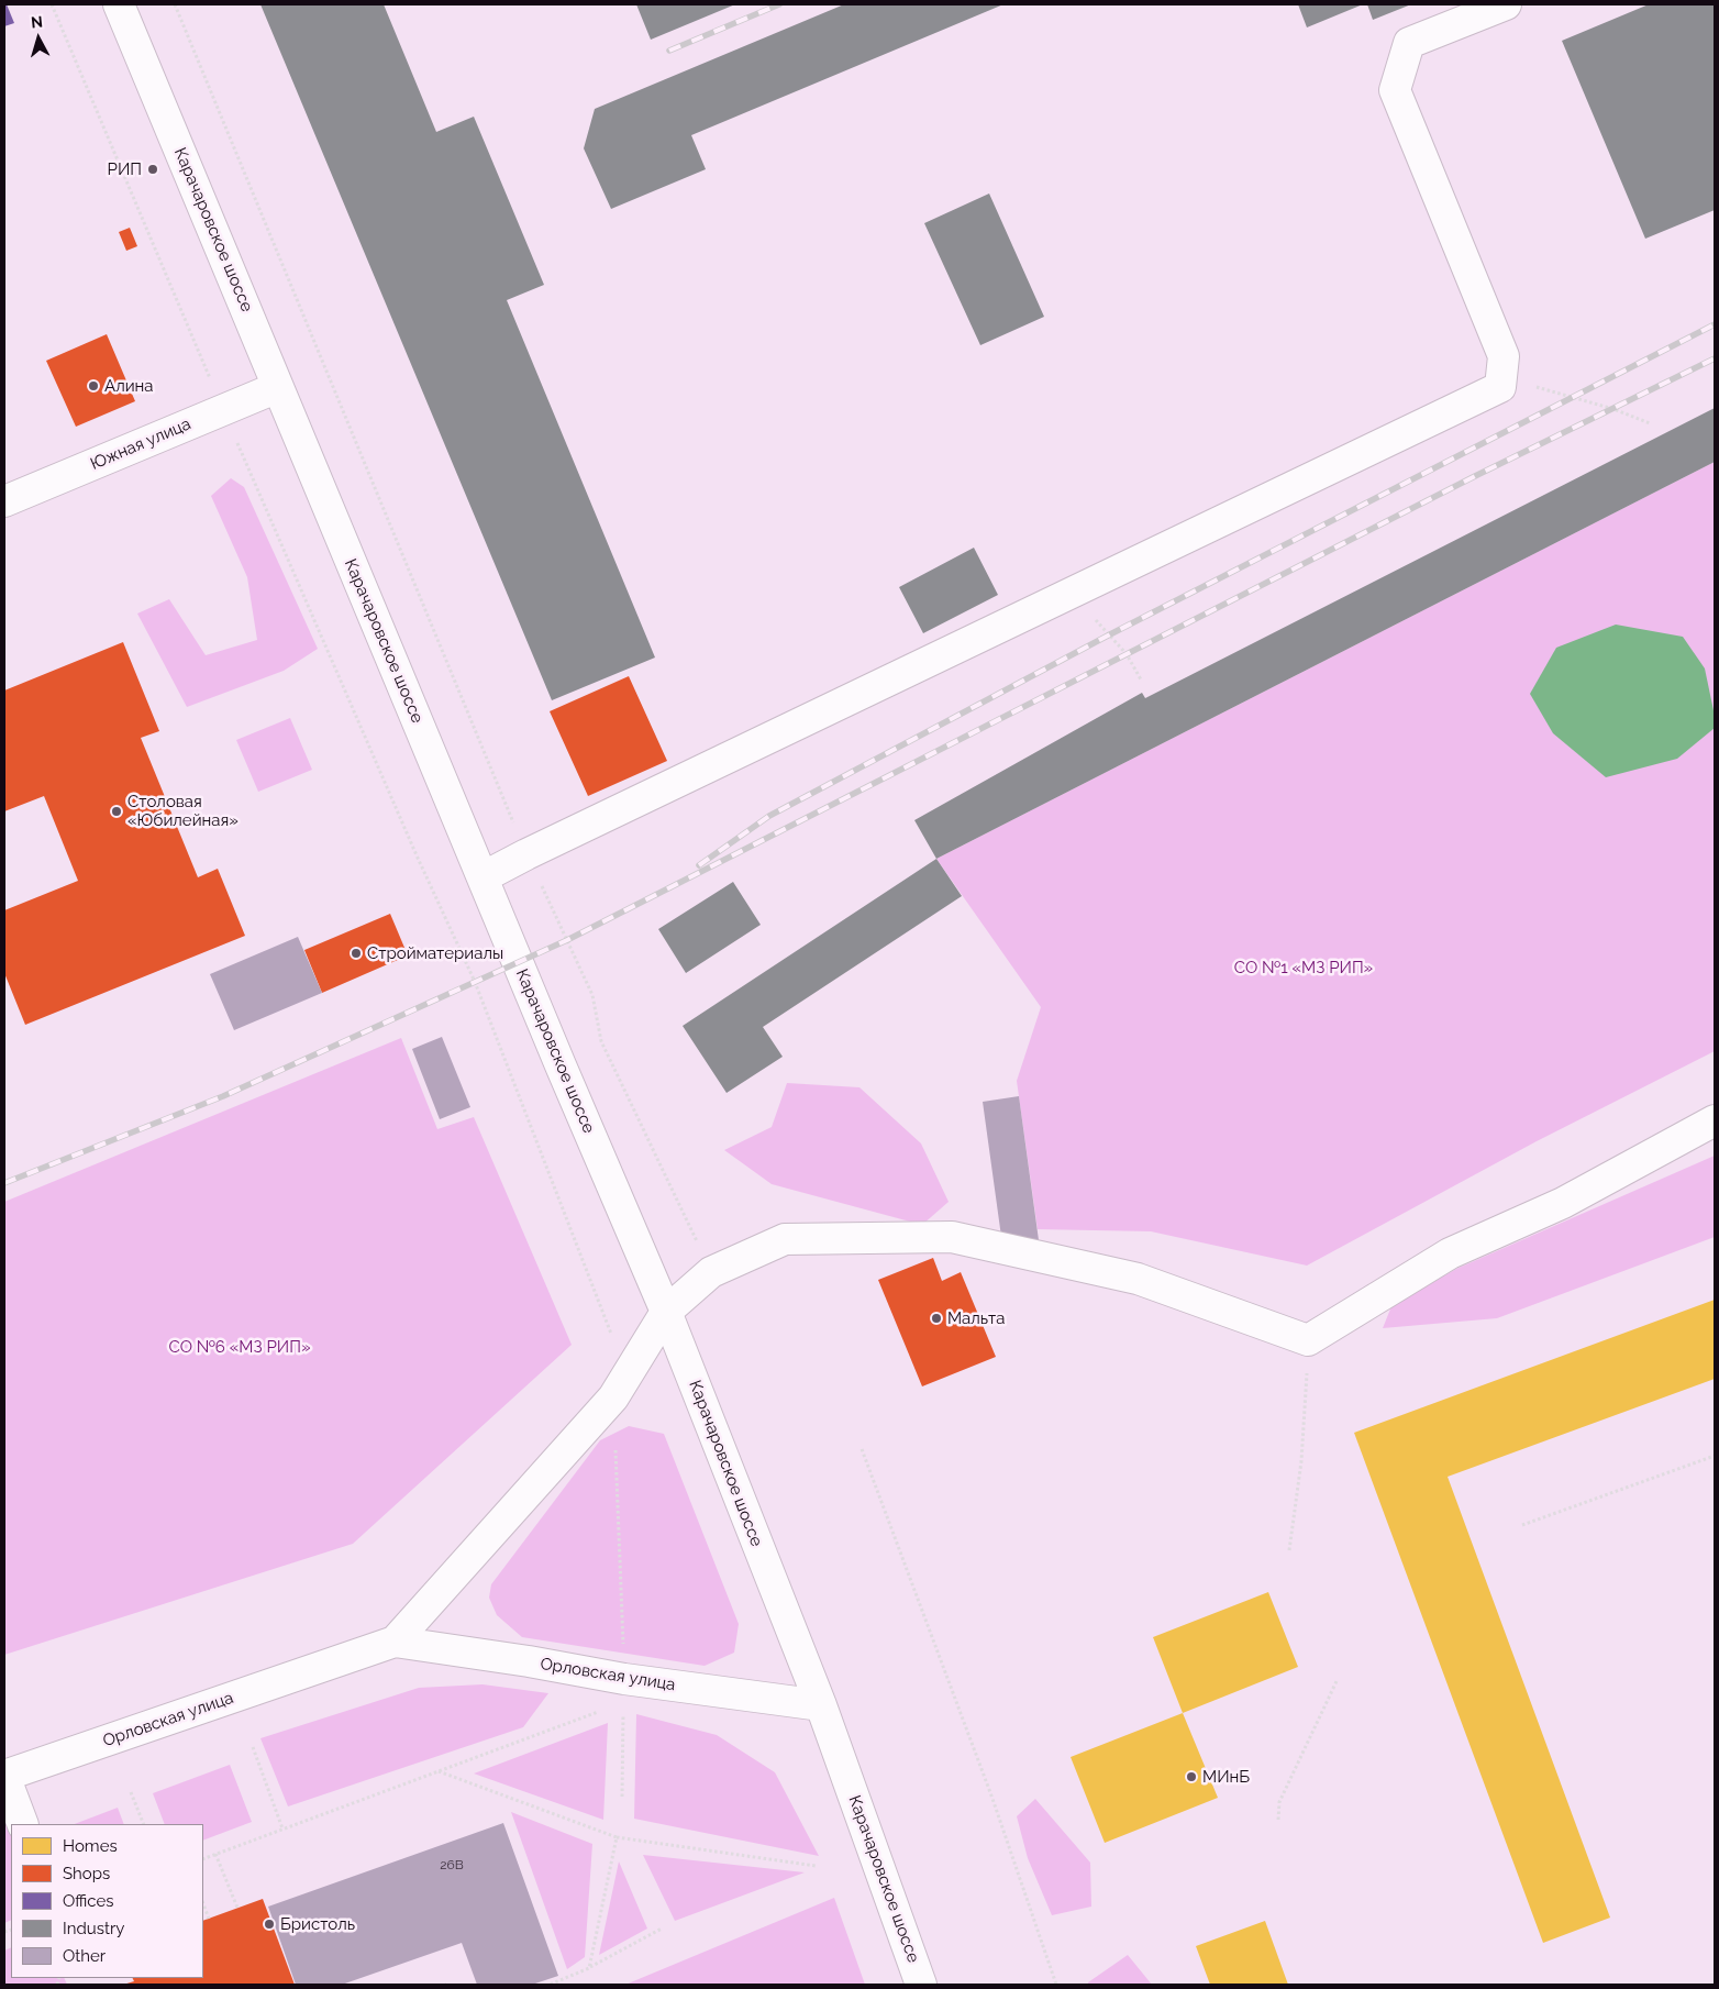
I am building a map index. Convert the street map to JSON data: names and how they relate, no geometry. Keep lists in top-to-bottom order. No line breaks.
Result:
{"streets":{"street":["Карачаровское шоссе","Южная улица","Орловская улица"]},"crossings":[["Карачаровское шоссе","Южная улица"],["Карачаровское шоссе","Орловская улица"]],"parks":["СО №1 «МЗ РИП»","СО №6 «МЗ РИП»"],"places":["РИП","Алина","Столовая «Юбилейная»","Стройматериалы","Мальта","МИнБ","Бристоль"],"house_numbers":["26В"],"legend":["Homes","Shops","Offices","Industry","Other"],"north":"top"}
